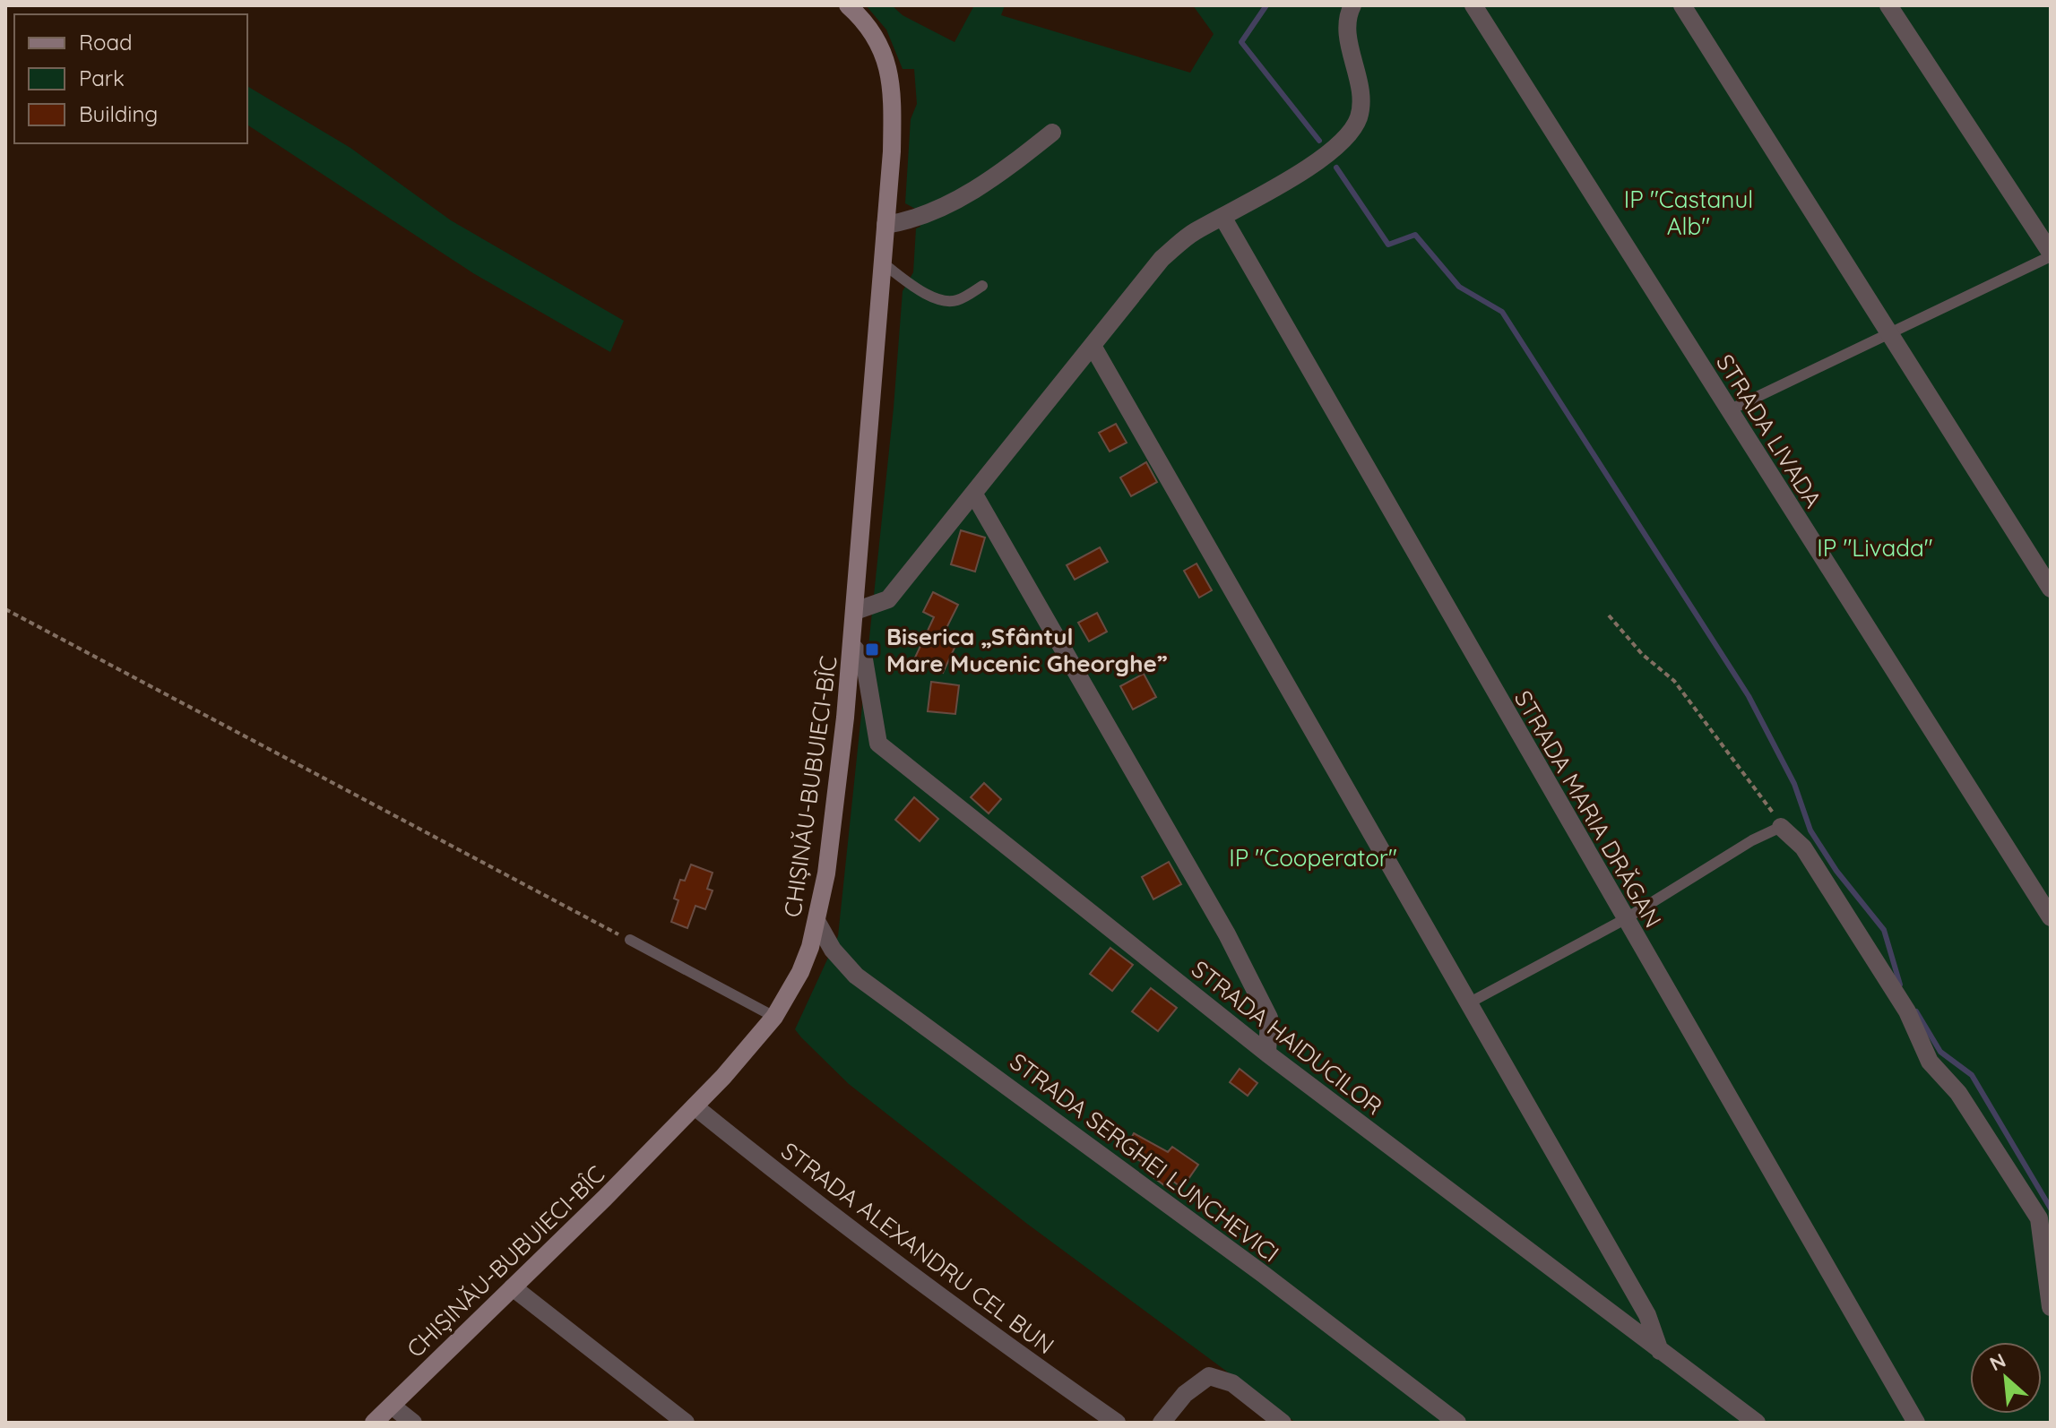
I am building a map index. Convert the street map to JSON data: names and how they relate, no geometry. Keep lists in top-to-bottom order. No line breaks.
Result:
{"streets":{"street":["STRADA LIVADA","CHIȘINĂU-BUBUIECI-BÎC","STRADA MARIA DRĂGAN","STRADA HAIDUCILOR","STRADA SERGHEI LUNCHEVICI","STRADA ALEXANDRU CEL BUN"]},"crossings":[["CHIȘINĂU-BUBUIECI-BÎC","STRADA HAIDUCILOR"],["CHIȘINĂU-BUBUIECI-BÎC","STRADA SERGHEI LUNCHEVICI"],["CHIȘINĂU-BUBUIECI-BÎC","STRADA ALEXANDRU CEL BUN"]],"parks":["IP \"Castanul Alb\"","IP \"Livada\"","IP \"Cooperator\""],"places":{"transit":["Biserica „Sfântul Mare Mucenic Gheorghe”"]},"legend":["Road","Park","Building"],"north":"top left"}
